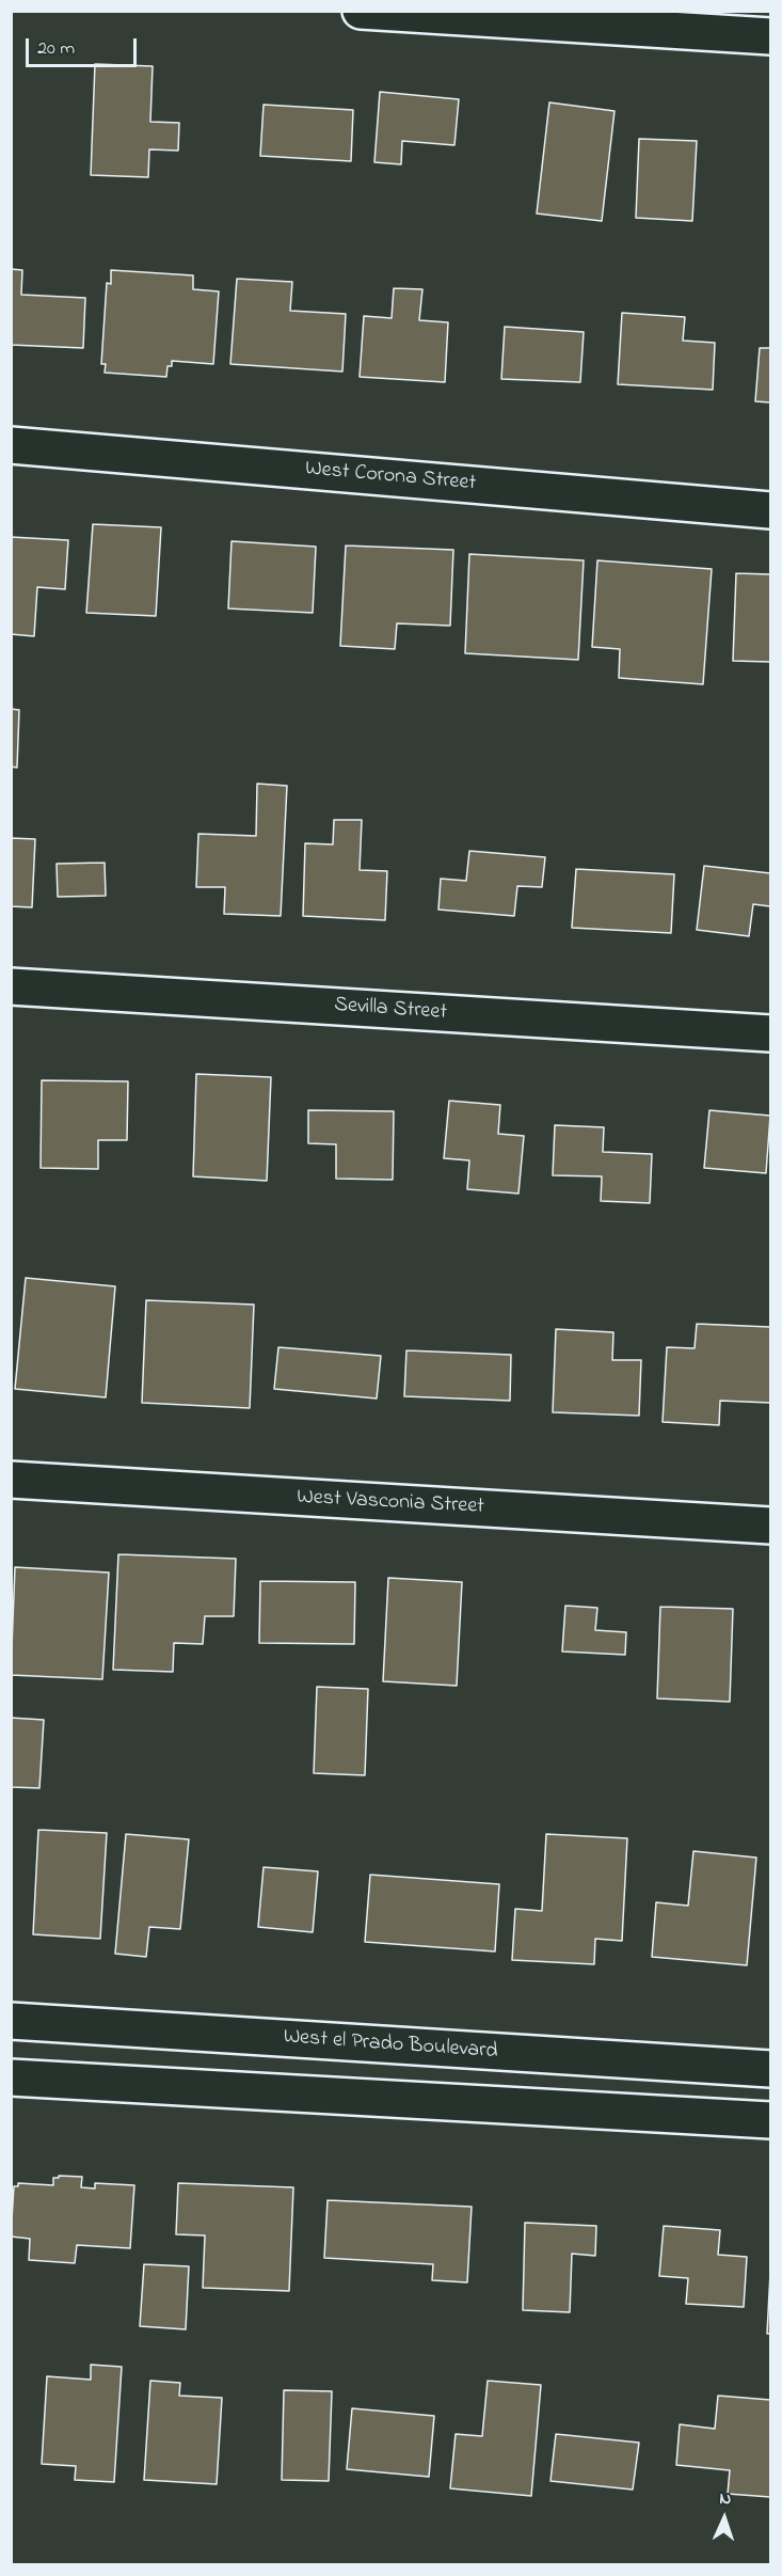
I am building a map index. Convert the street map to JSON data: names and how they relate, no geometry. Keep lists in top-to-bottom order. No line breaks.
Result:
{"streets":{"street":["West Corona Street","Sevilla Street","West Vasconia Street","West el Prado Boulevard"]},"scale_bar":"20 m","north":"top"}
